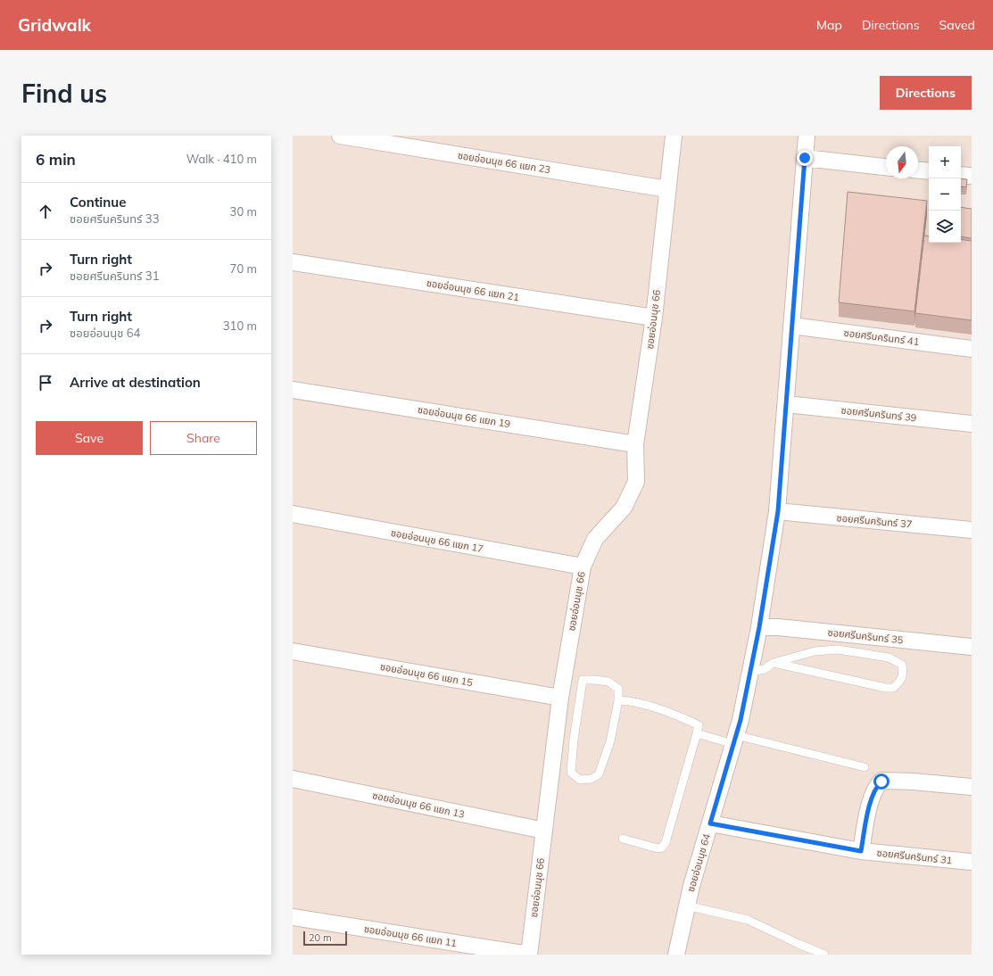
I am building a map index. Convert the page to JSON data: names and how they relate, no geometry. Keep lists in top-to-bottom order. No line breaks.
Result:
{"streets":{"street":["ซอยอ่อนนุช 66 แยก 23","ซอยอ่อนนุช 66 แยก 21","ซอยอ่อนนุช 66","ซอยศรีนครินทร์ 41","ซอยศรีนครินทร์ 39","ซอยอ่อนนุช 66 แยก 19","ซอยศรีนครินทร์ 37","ซอยอ่อนนุช 66 แยก 17","ซอยศรีนครินทร์ 35","ซอยอ่อนนุช 66 แยก 15","ซอยอ่อนนุช 66 แยก 13","ซอยศรีนครินทร์ 31","ซอยอ่อนนุช 64","ซอยอ่อนนุช 66 แยก 11"]},"crossings":[["ซอยอ่อนนุช 66 แยก 23","ซอยอ่อนนุช 66"],["ซอยอ่อนนุช 66 แยก 21","ซอยอ่อนนุช 66"],["ซอยอ่อนนุช 66","ซอยอ่อนนุช 66 แยก 19"],["ซอยอ่อนนุช 66","ซอยอ่อนนุช 66 แยก 17"],["ซอยอ่อนนุช 66","ซอยอ่อนนุช 66 แยก 15"],["ซอยอ่อนนุช 66","ซอยอ่อนนุช 66 แยก 13"],["ซอยอ่อนนุช 66","ซอยอ่อนนุช 66 แยก 11"],["ซอยศรีนครินทร์ 41","ซอยอ่อนนุช 64"],["ซอยศรีนครินทร์ 39","ซอยอ่อนนุช 64"],["ซอยศรีนครินทร์ 37","ซอยอ่อนนุช 64"],["ซอยศรีนครินทร์ 35","ซอยอ่อนนุช 64"],["ซอยศรีนครินทร์ 31","ซอยอ่อนนุช 64"]],"scale_bar":"20 m","north":"bottom","page":{"header":"Gridwalk","nav":["Map","Directions","Saved"],"buttons":["Directions",["Save","Share"]],"title":"Find us","heading":["6 min","Walk · 410 m"],"map_buttons":["+","−"],"list":[["Continue","ซอยศรีนครินทร์ 33","30 m"],["Turn right","ซอยศรีนครินทร์ 31","70 m"],["Turn right","ซอยอ่อนนุช 64","310 m"],"Arrive at destination"],"scale":"20 m"}}
